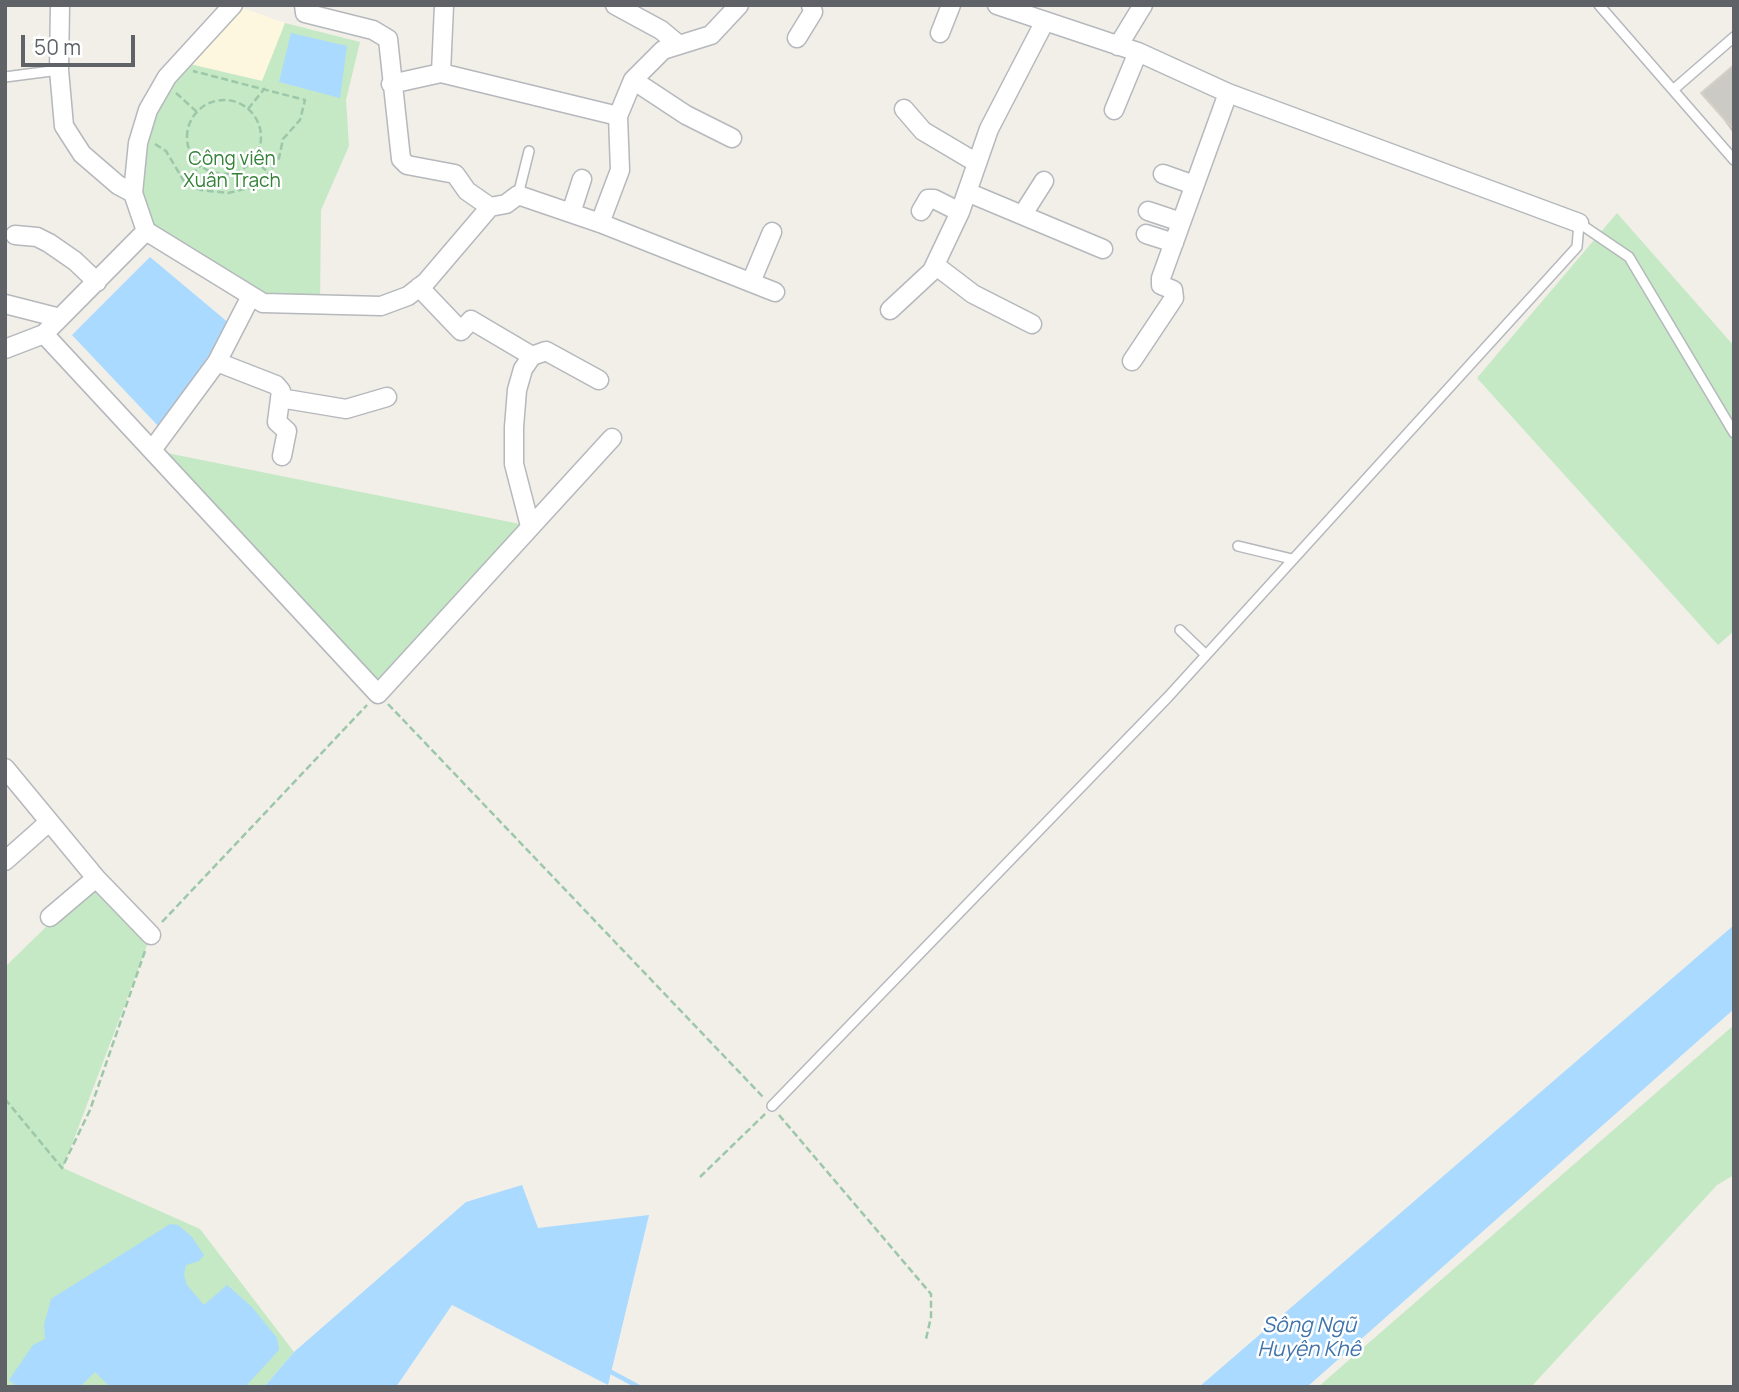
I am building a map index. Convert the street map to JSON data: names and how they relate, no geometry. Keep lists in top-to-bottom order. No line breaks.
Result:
{"water":["Sông Ngũ Huyện Khê"],"parks":["Công viên Xuân Trạch"],"scale_bar":"50 m"}
